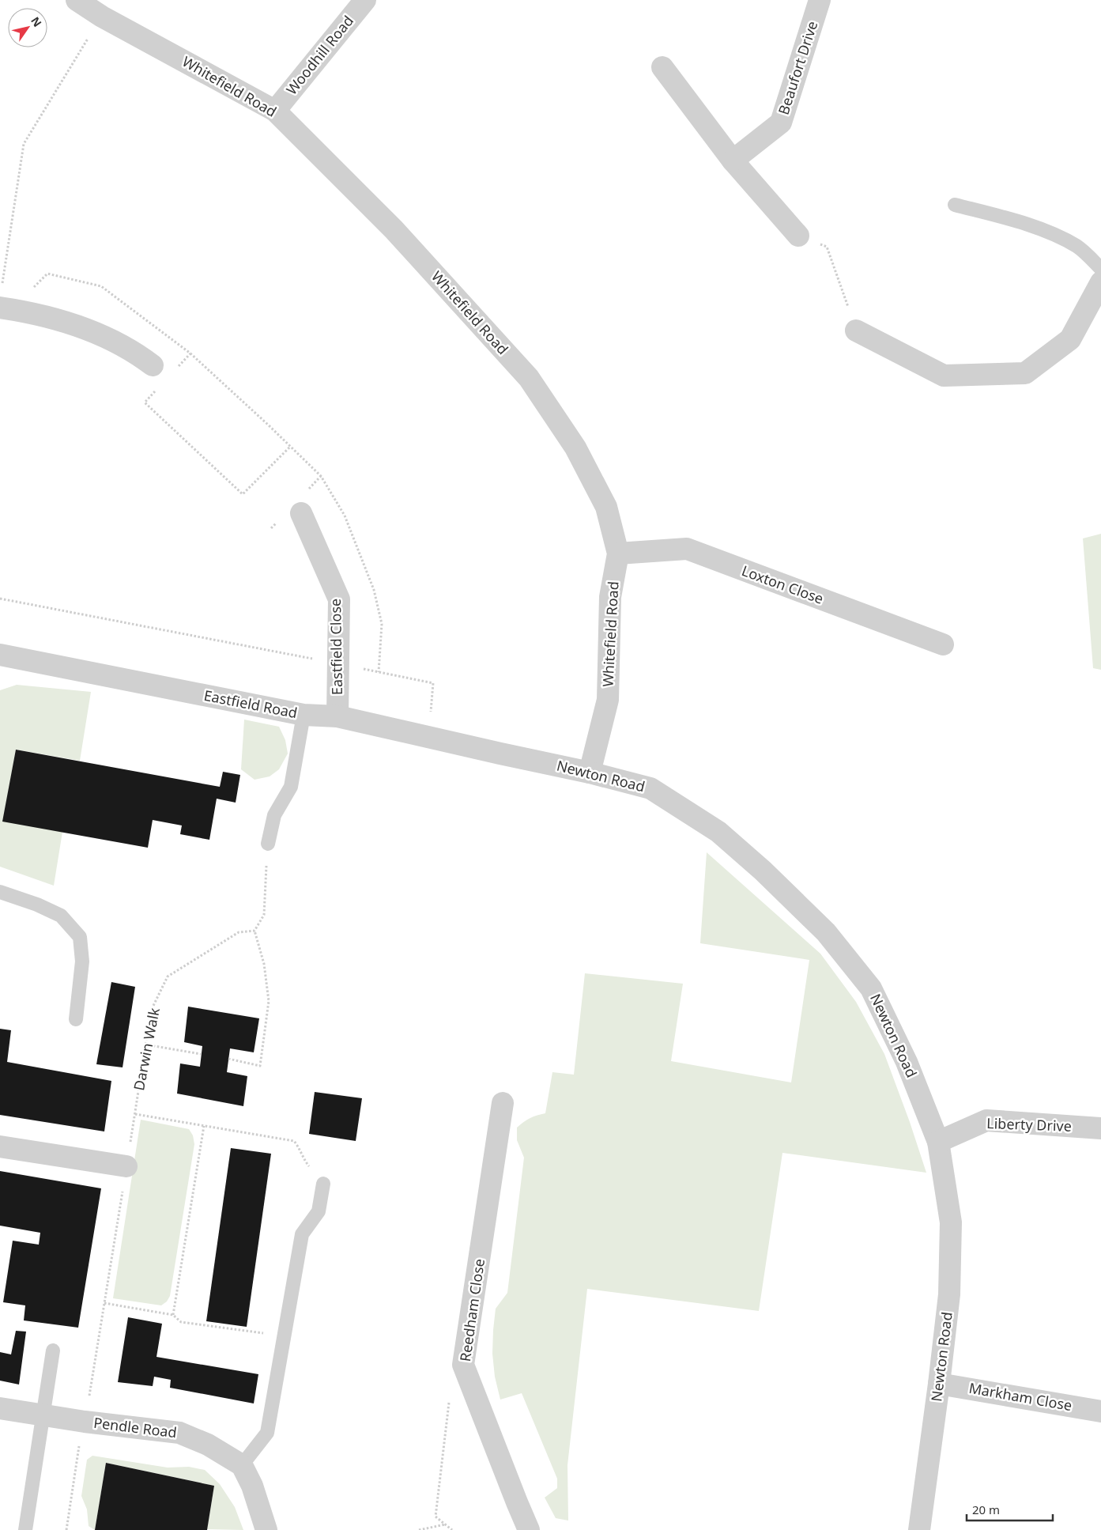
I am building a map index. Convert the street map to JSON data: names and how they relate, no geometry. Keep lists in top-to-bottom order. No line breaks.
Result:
{"streets":{"street":["Woodhill Road","Beaufort Drive","Whitefield Road","Loxton Close","Eastfield Close","Eastfield Road","Newton Road","Liberty Drive","Reedham Close","Markham Close","Pendle Road"],"path":["Darwin Walk"]},"crossings":[["Woodhill Road","Whitefield Road"],["Whitefield Road","Loxton Close"],["Whitefield Road","Newton Road"],["Eastfield Close","Eastfield Road"],["Eastfield Road","Newton Road"],["Newton Road","Liberty Drive"],["Newton Road","Markham Close"],["Darwin Walk","Pendle Road"]],"scale_bar":"20 m","north":"top right"}
